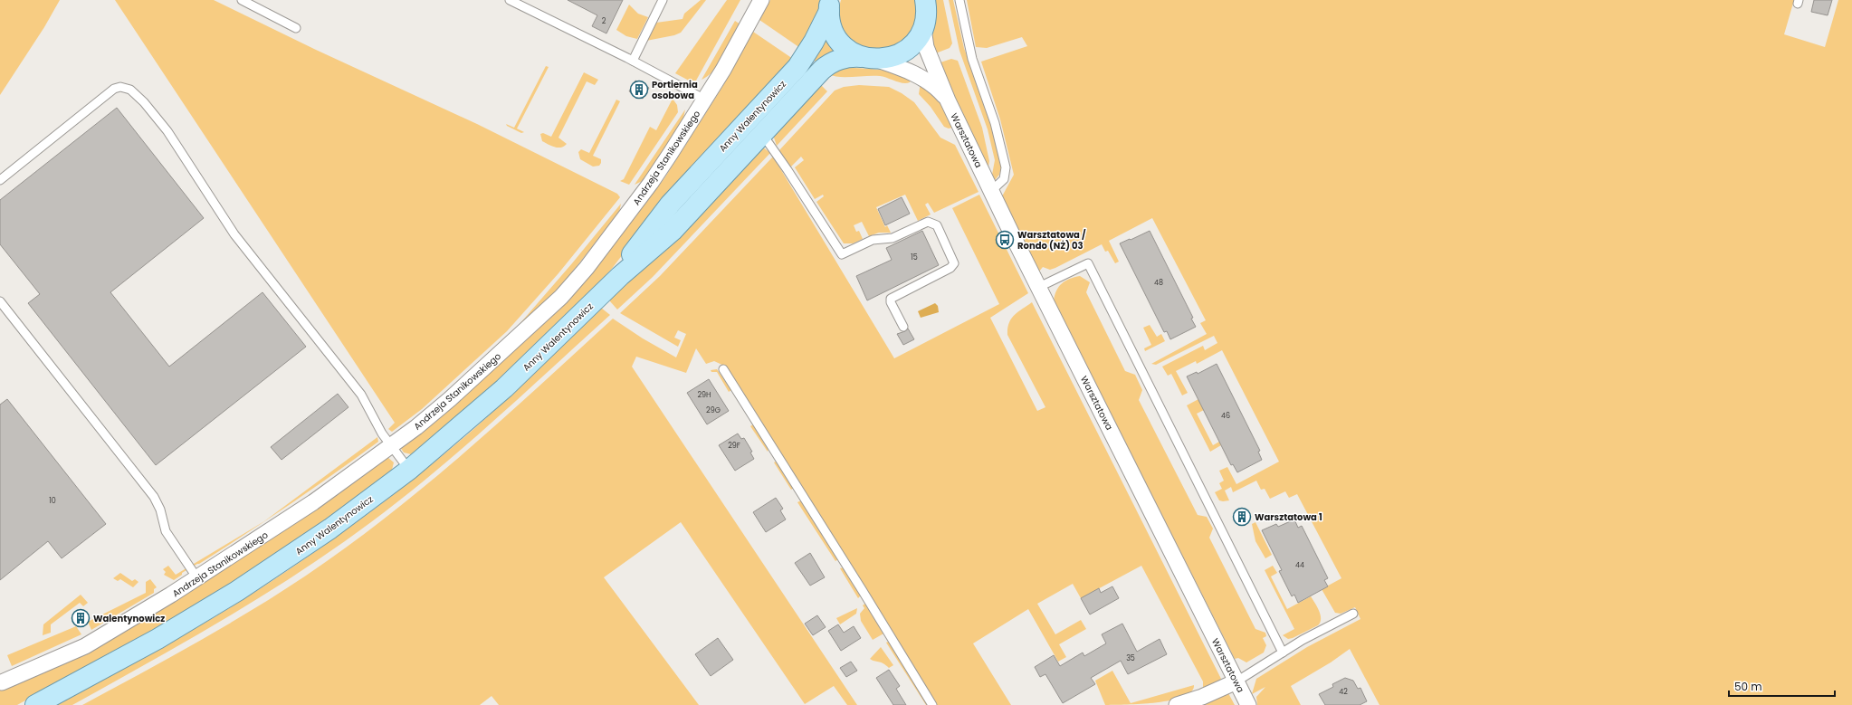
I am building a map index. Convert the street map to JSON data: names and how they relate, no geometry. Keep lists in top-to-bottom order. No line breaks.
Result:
{"streets":{"main road":["Anny Walentynowicz"],"street":["Warsztatowa","Andrzeja Stanikowskiego"]},"crossings":[["Anny Walentynowicz","Warsztatowa"]],"places":{"building":["Portiernia osobowa","Warsztatowa 1","Walentynowicz"],"bus stop":["Warsztatowa / Rondo (NŻ) 03"]},"house_numbers":["2","15","48","29H","29G","46","29F","10","44","35","42"],"scale_bar":"50 m"}
